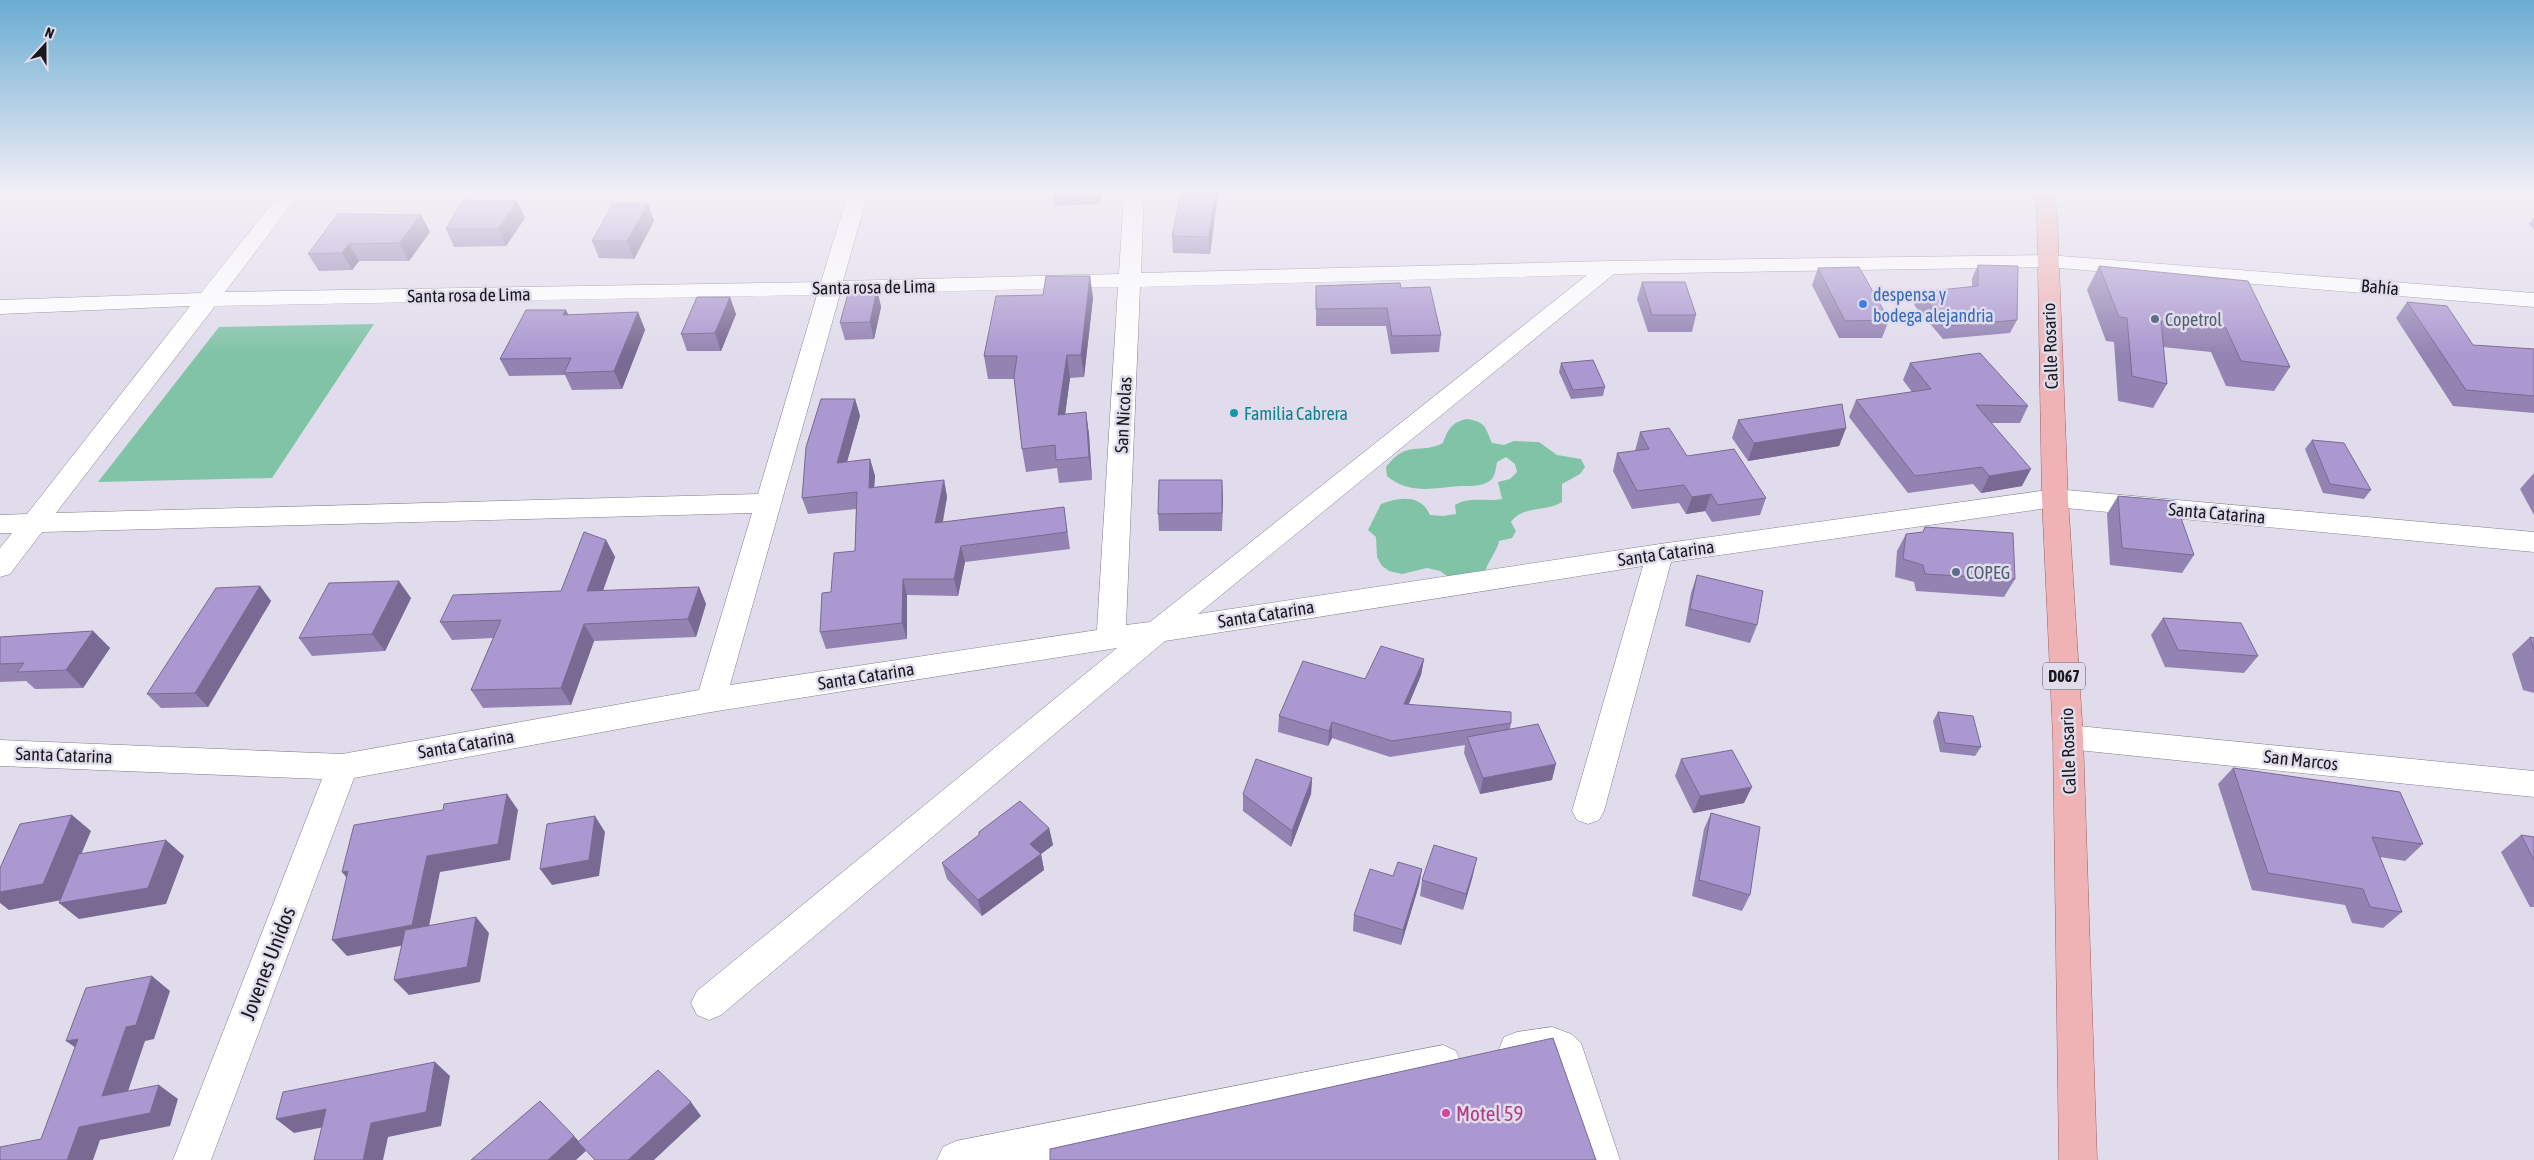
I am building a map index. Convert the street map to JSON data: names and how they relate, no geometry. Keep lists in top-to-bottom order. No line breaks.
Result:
{"streets":{"main road":["Calle Rosario","D067"],"street":["Santa rosa de Lima","Bahía","San Nicolas","Santa Catarina","San Marcos","Jovenes Unidos"]},"crossings":[["Santa rosa de Lima","Bahía"],["Santa rosa de Lima","Calle Rosario"],["Santa rosa de Lima","San Nicolas"],["Bahía","Calle Rosario"],["Calle Rosario","Santa Catarina"],["Calle Rosario","San Marcos"],["San Nicolas","Santa Catarina"],["Santa Catarina","Jovenes Unidos"]],"places":["despensa y bodega alejandria","Copetrol","Familia Cabrera","COPEG","Motel 59"],"north":"top"}
